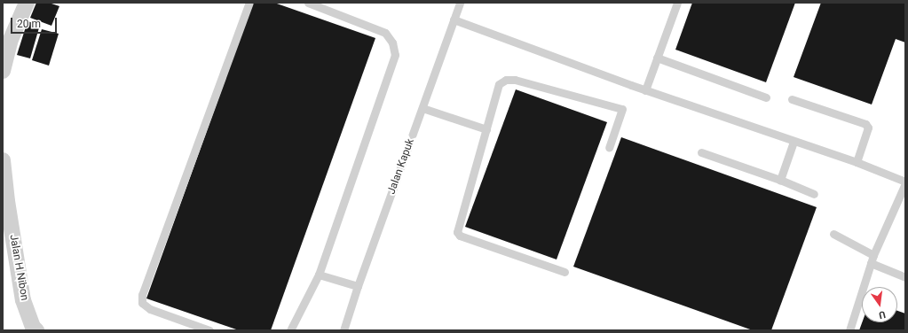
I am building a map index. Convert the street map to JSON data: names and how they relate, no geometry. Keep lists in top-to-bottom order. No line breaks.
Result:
{"streets":{"street":["Jalan H Nibon"],"lane":["Jalan Kapuk"]},"scale_bar":"20 m","north":"bottom"}
